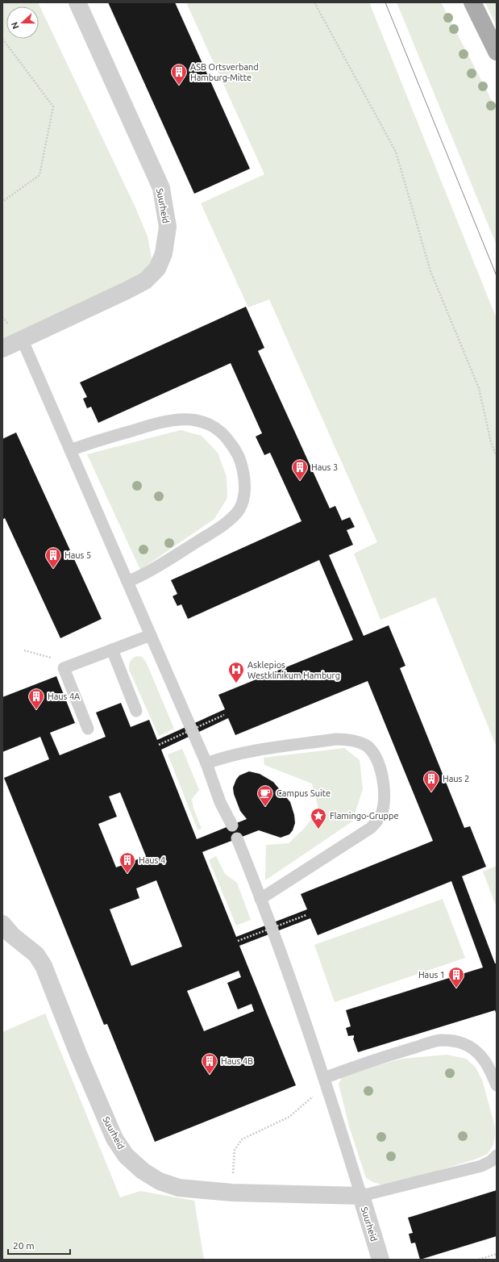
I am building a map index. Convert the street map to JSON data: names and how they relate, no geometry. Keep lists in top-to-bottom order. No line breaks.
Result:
{"streets":{"street":["Suurheid"]},"places":{"building":["ASB Ortsverband Hamburg-Mitte","Haus 3","Haus 5","Haus 4A","Haus 2","Haus 4","Haus 1","Haus 4B"],"hospital":["Asklepios Westklinikum Hamburg"],"cafe":["Campus Suite"],"place":["Flamingo-Gruppe"]},"scale_bar":"20 m","north":"left"}
